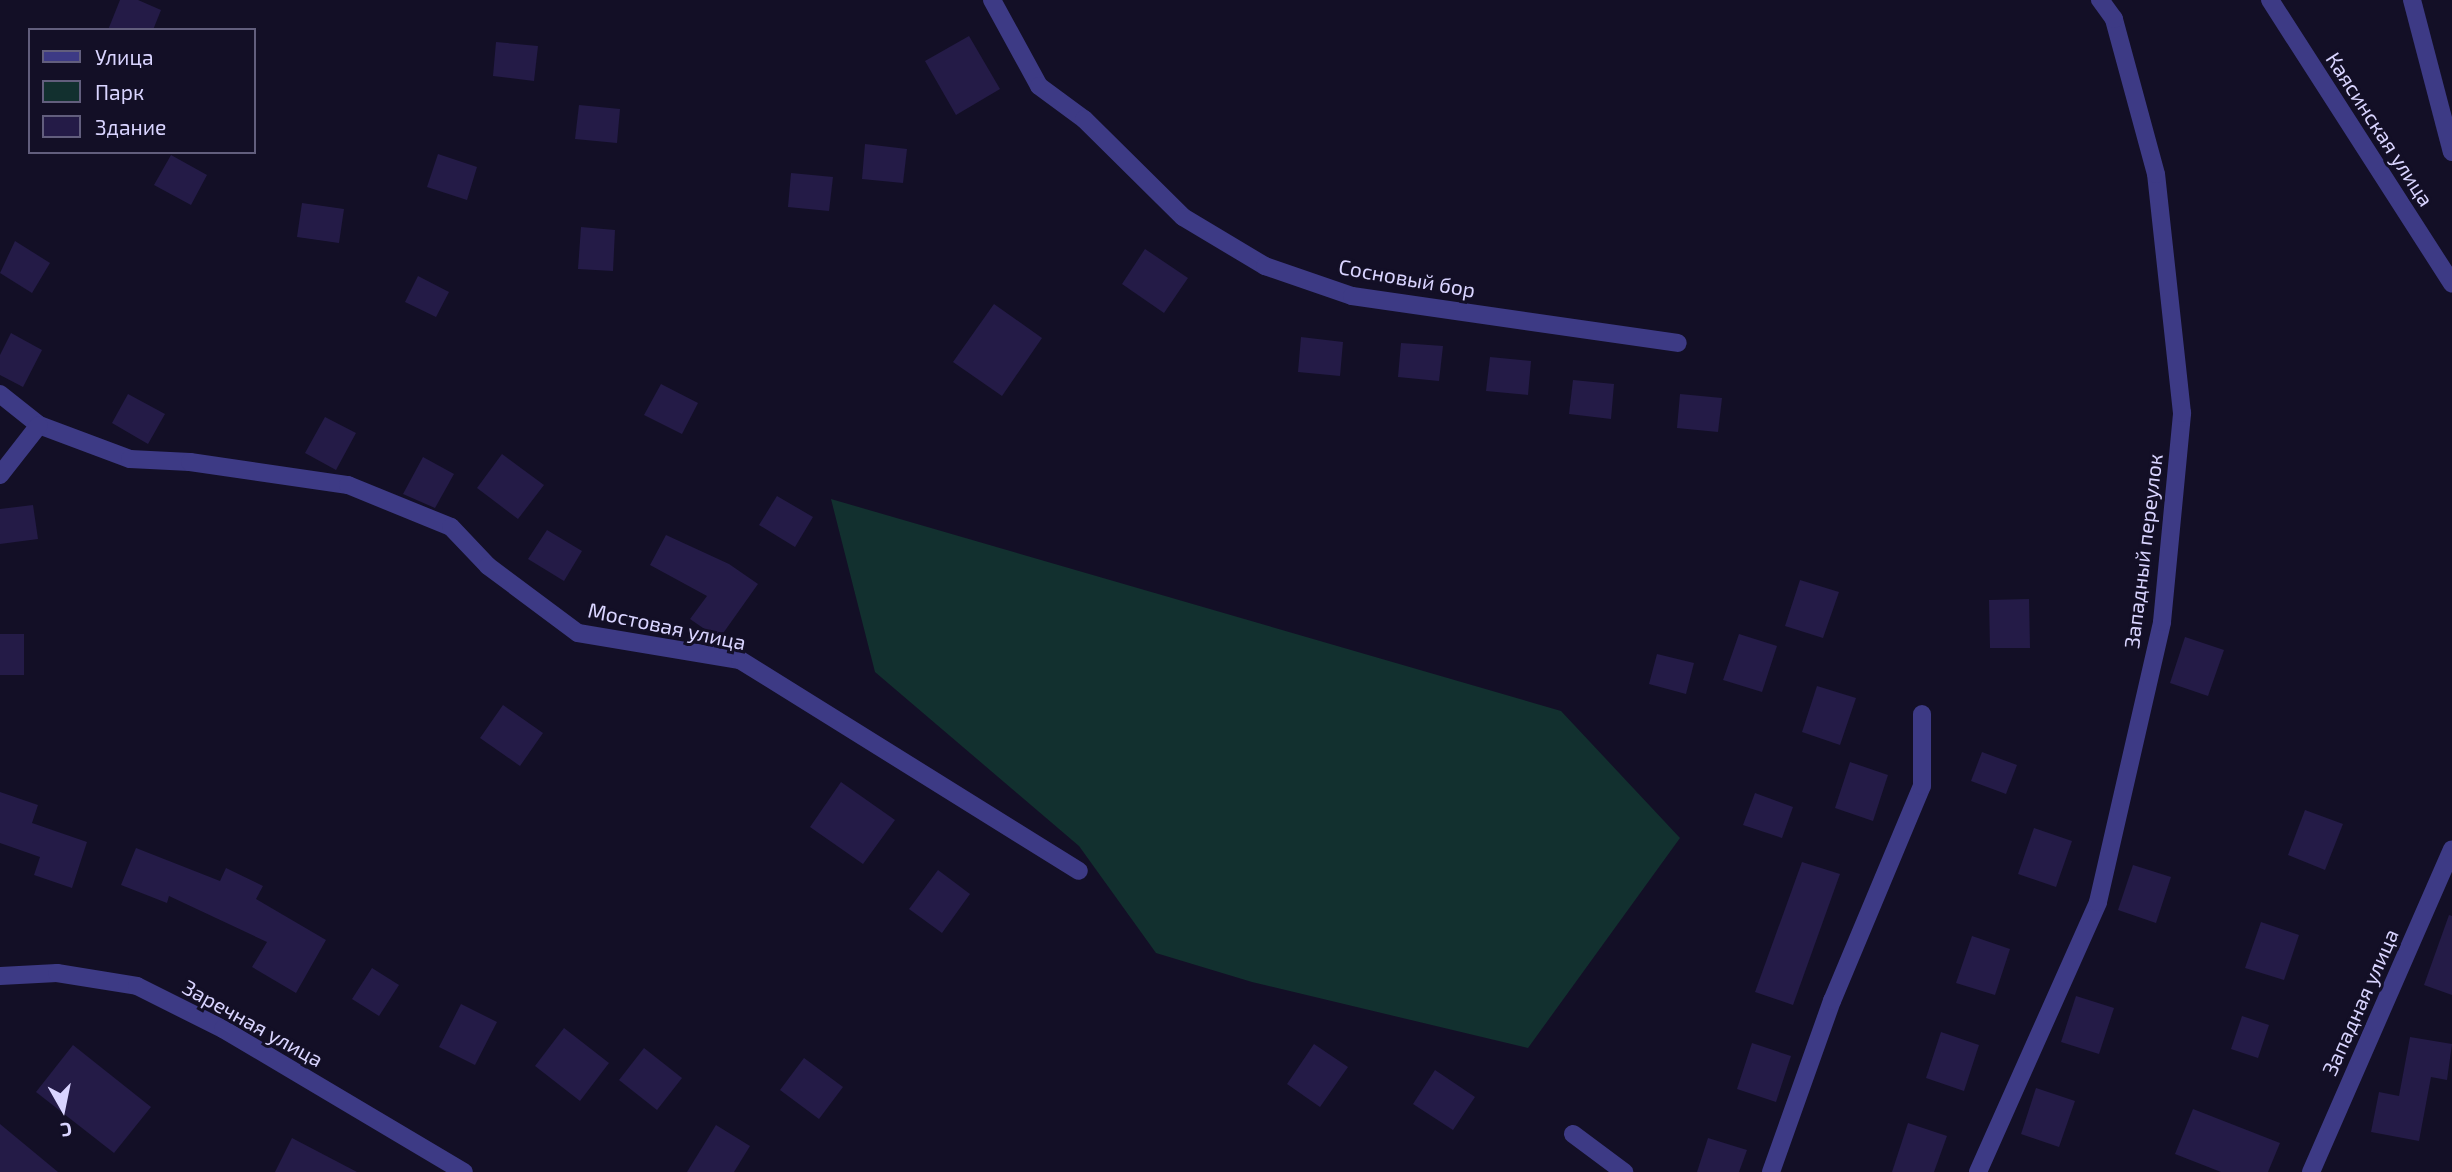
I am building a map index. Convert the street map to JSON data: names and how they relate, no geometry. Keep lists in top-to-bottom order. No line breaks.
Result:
{"streets":{"street":["Каясинская улица","Сосновый бор","Западный переулок","Мостовая улица","Западная улица","Заречная улица"]},"legend":["Улица","Парк","Здание"],"north":"bottom"}
